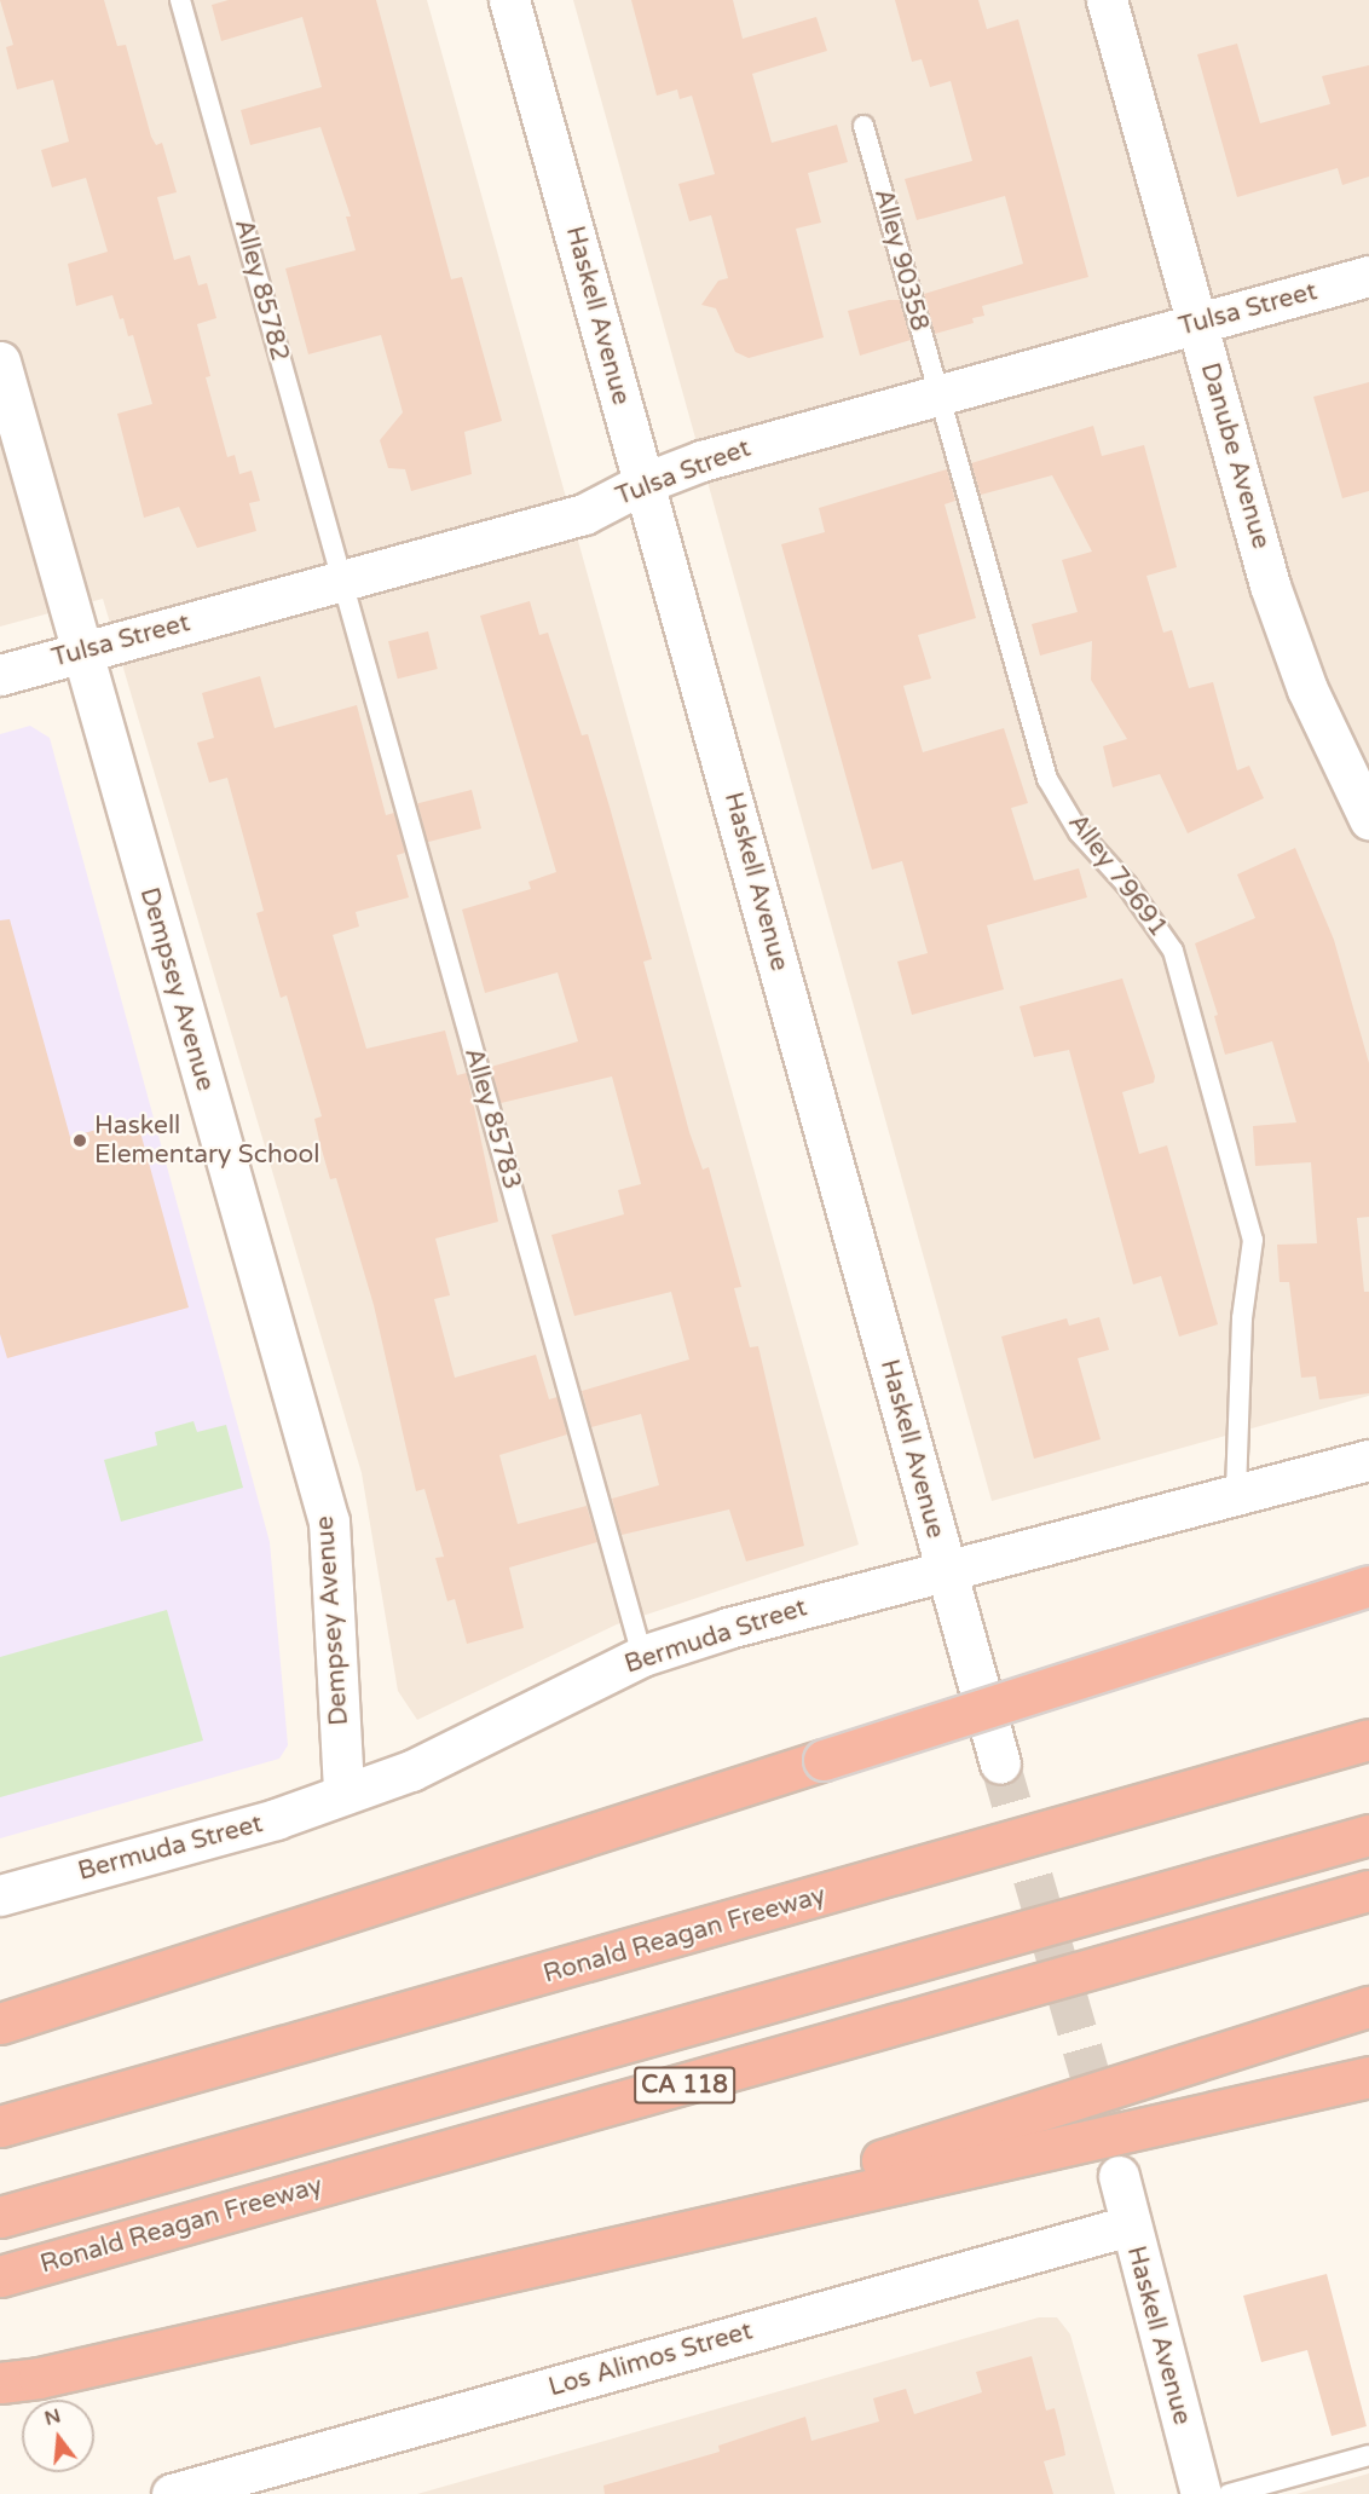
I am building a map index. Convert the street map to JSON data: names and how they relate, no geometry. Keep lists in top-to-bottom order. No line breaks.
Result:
{"streets":{"highway":["Ronald Reagan Freeway","CA 118"],"street":["Tulsa Street","Haskell Avenue","Danube Avenue","Dempsey Avenue","Bermuda Street","Los Alimos Street"],"lane":["Alley 90358","Alley 85782","Alley 79691","Alley 85783"]},"crossings":[["Alley 90358","Tulsa Street"],["Alley 90358","Alley 79691"],["Alley 85782","Tulsa Street"],["Alley 85782","Alley 85783"],["Tulsa Street","Haskell Avenue"],["Tulsa Street","Danube Avenue"],["Tulsa Street","Alley 79691"],["Tulsa Street","Dempsey Avenue"],["Tulsa Street","Alley 85783"],["Haskell Avenue","Bermuda Street"],["Haskell Avenue","Los Alimos Street"],["Alley 79691","Bermuda Street"],["Dempsey Avenue","Bermuda Street"],["Alley 85783","Bermuda Street"]],"places":["Haskell Elementary School"],"north":"top"}
